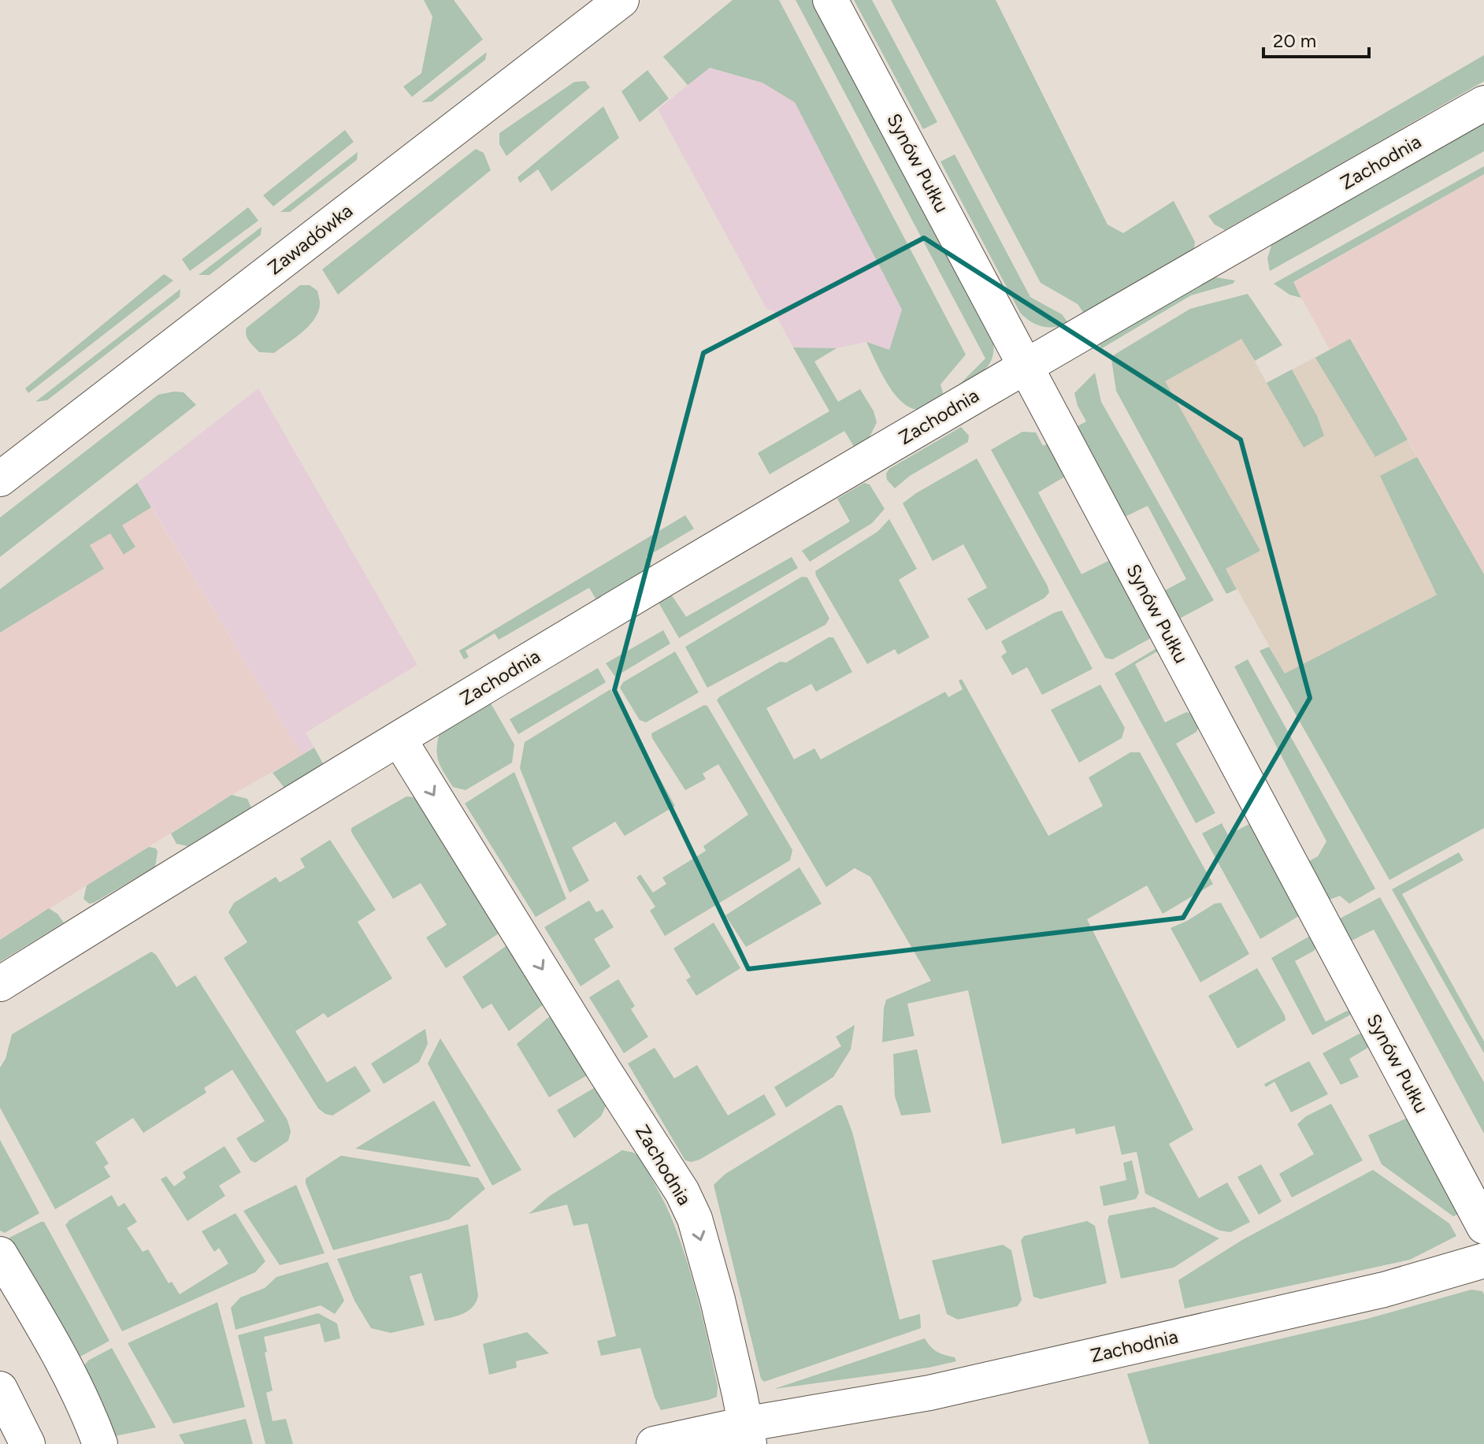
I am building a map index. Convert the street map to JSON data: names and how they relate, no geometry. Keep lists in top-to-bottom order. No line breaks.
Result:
{"streets":{"street":["Zachodnia","Synów Pułku","Zawadówka"]},"crossings":[["Zachodnia","Synów Pułku"]],"scale_bar":"20 m"}
